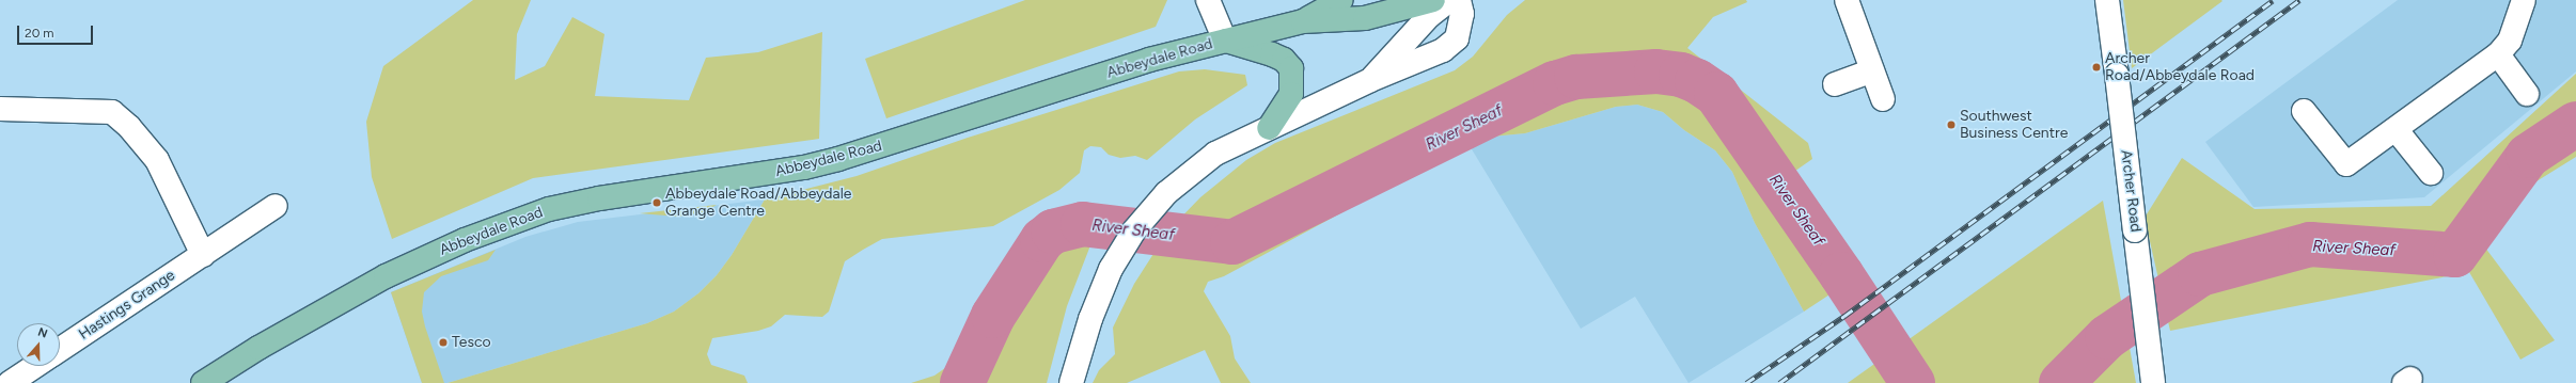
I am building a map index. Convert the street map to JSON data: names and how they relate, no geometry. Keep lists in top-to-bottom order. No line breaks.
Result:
{"streets":{"main road":["Abbeydale Road"],"street":["Archer Road","Hastings Grange"]},"water":["River Sheaf"],"places":["Archer Road/Abbeydale Road","Southwest Business Centre","Abbeydale Road/Abbeydale Grange Centre","Tesco"],"scale_bar":"20 m","north":"top"}
